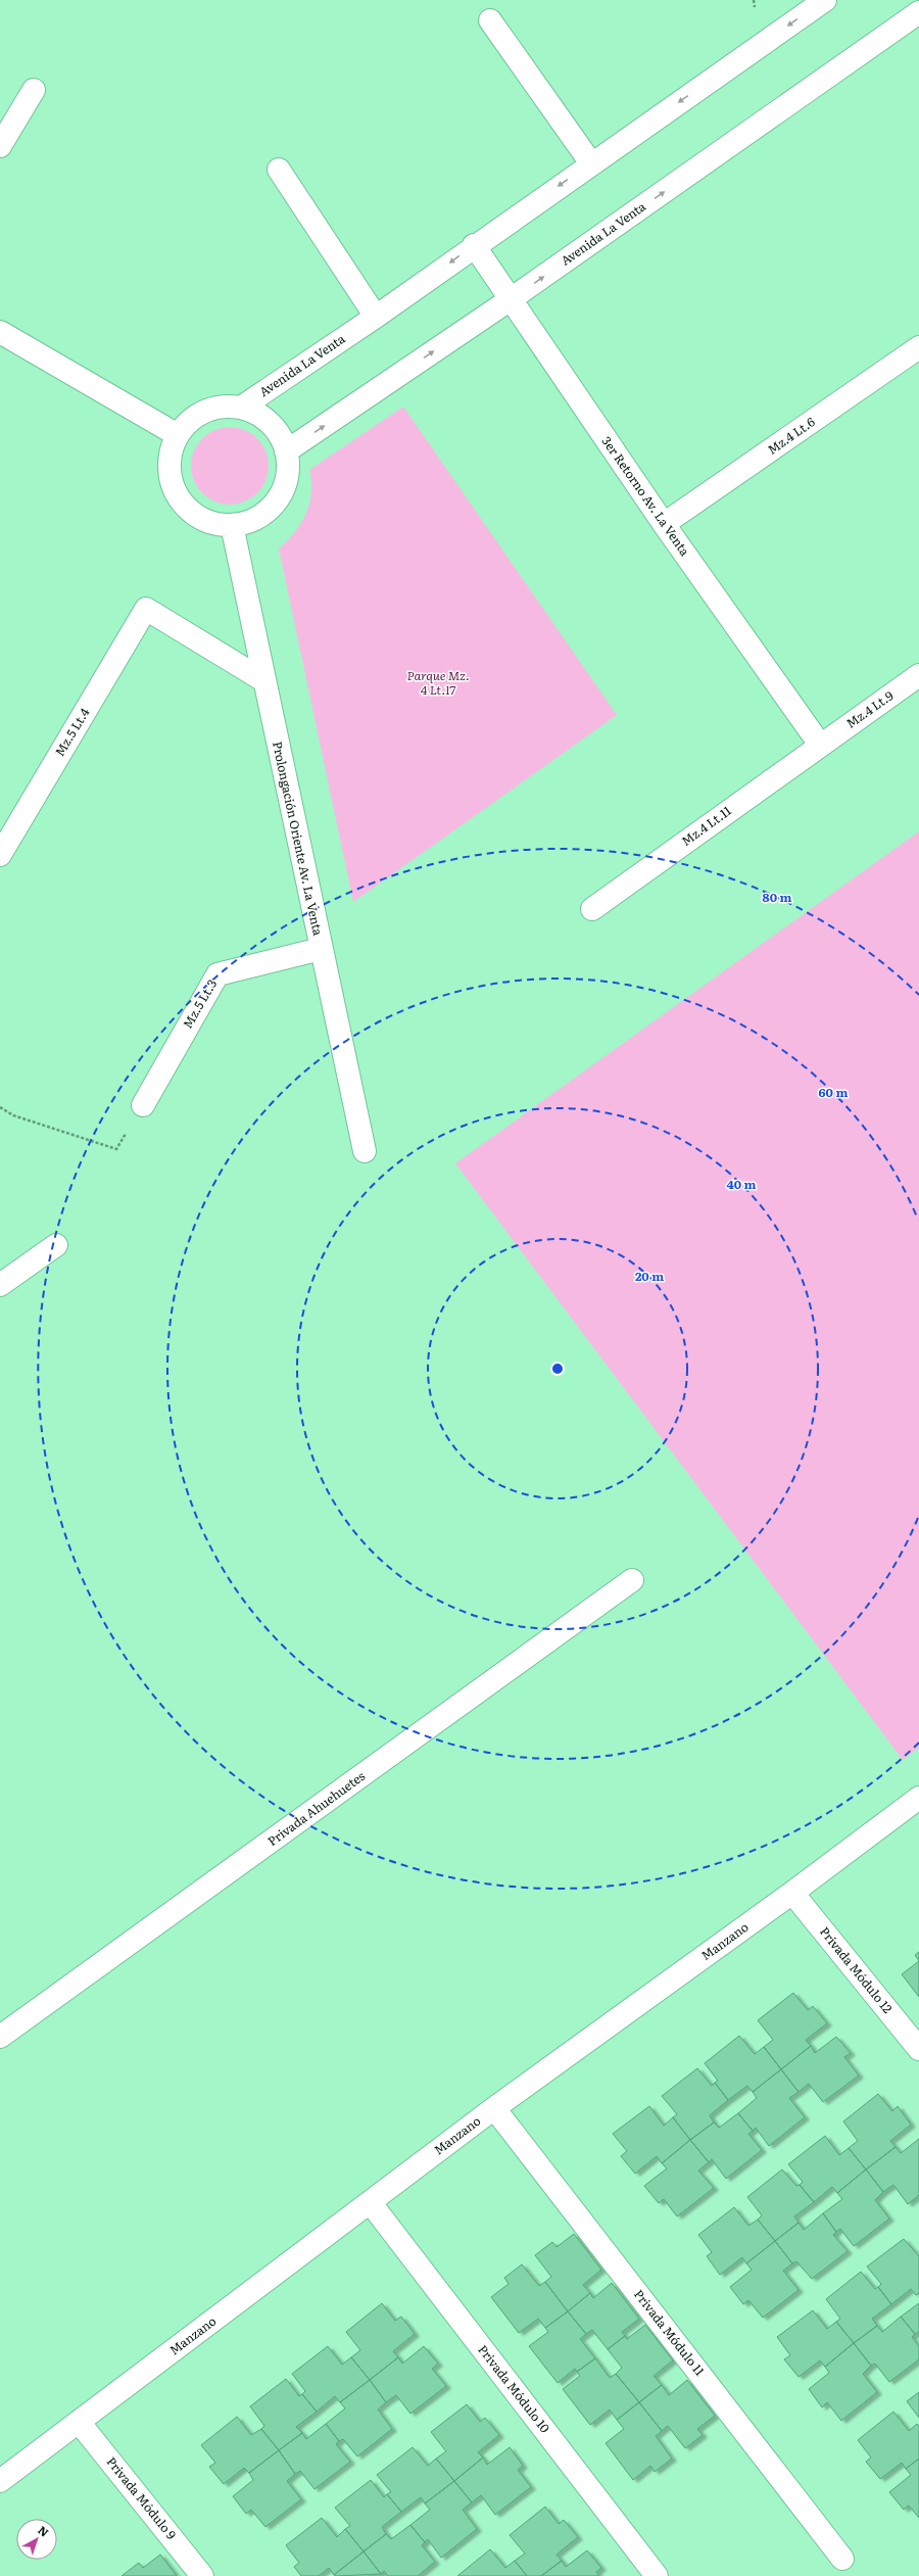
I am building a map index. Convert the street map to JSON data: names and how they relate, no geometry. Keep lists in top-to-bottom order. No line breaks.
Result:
{"streets":{"street":["Avenida La Venta","Mz.4 Lt.6","3er Retorno Av. La Venta","Mz.4 Lt.9","Mz.5 Lt.4","Mz.4 Lt.11","Prolongación Oriente Av. La Venta","Mz.5 Lt.3","Privada Ahuehuetes","Manzano","Privada Módulo 12","Privada Módulo 11","Privada Módulo 10","Privada Módulo 9"]},"crossings":[["Avenida La Venta","3er Retorno Av. La Venta"],["Avenida La Venta","Prolongación Oriente Av. La Venta"],["Mz.4 Lt.6","3er Retorno Av. La Venta"],["3er Retorno Av. La Venta","Mz.4 Lt.9"],["3er Retorno Av. La Venta","Mz.4 Lt.11"],["Mz.4 Lt.9","Mz.4 Lt.11"],["Mz.5 Lt.4","Prolongación Oriente Av. La Venta"],["Prolongación Oriente Av. La Venta","Mz.5 Lt.3"],["Manzano","Privada Módulo 12"],["Manzano","Privada Módulo 11"],["Manzano","Privada Módulo 10"],["Manzano","Privada Módulo 9"]],"parks":["Parque Mz. 4 Lt.17"],"north":"top right","rings":["80 m","60 m","40 m","20 m"]}
